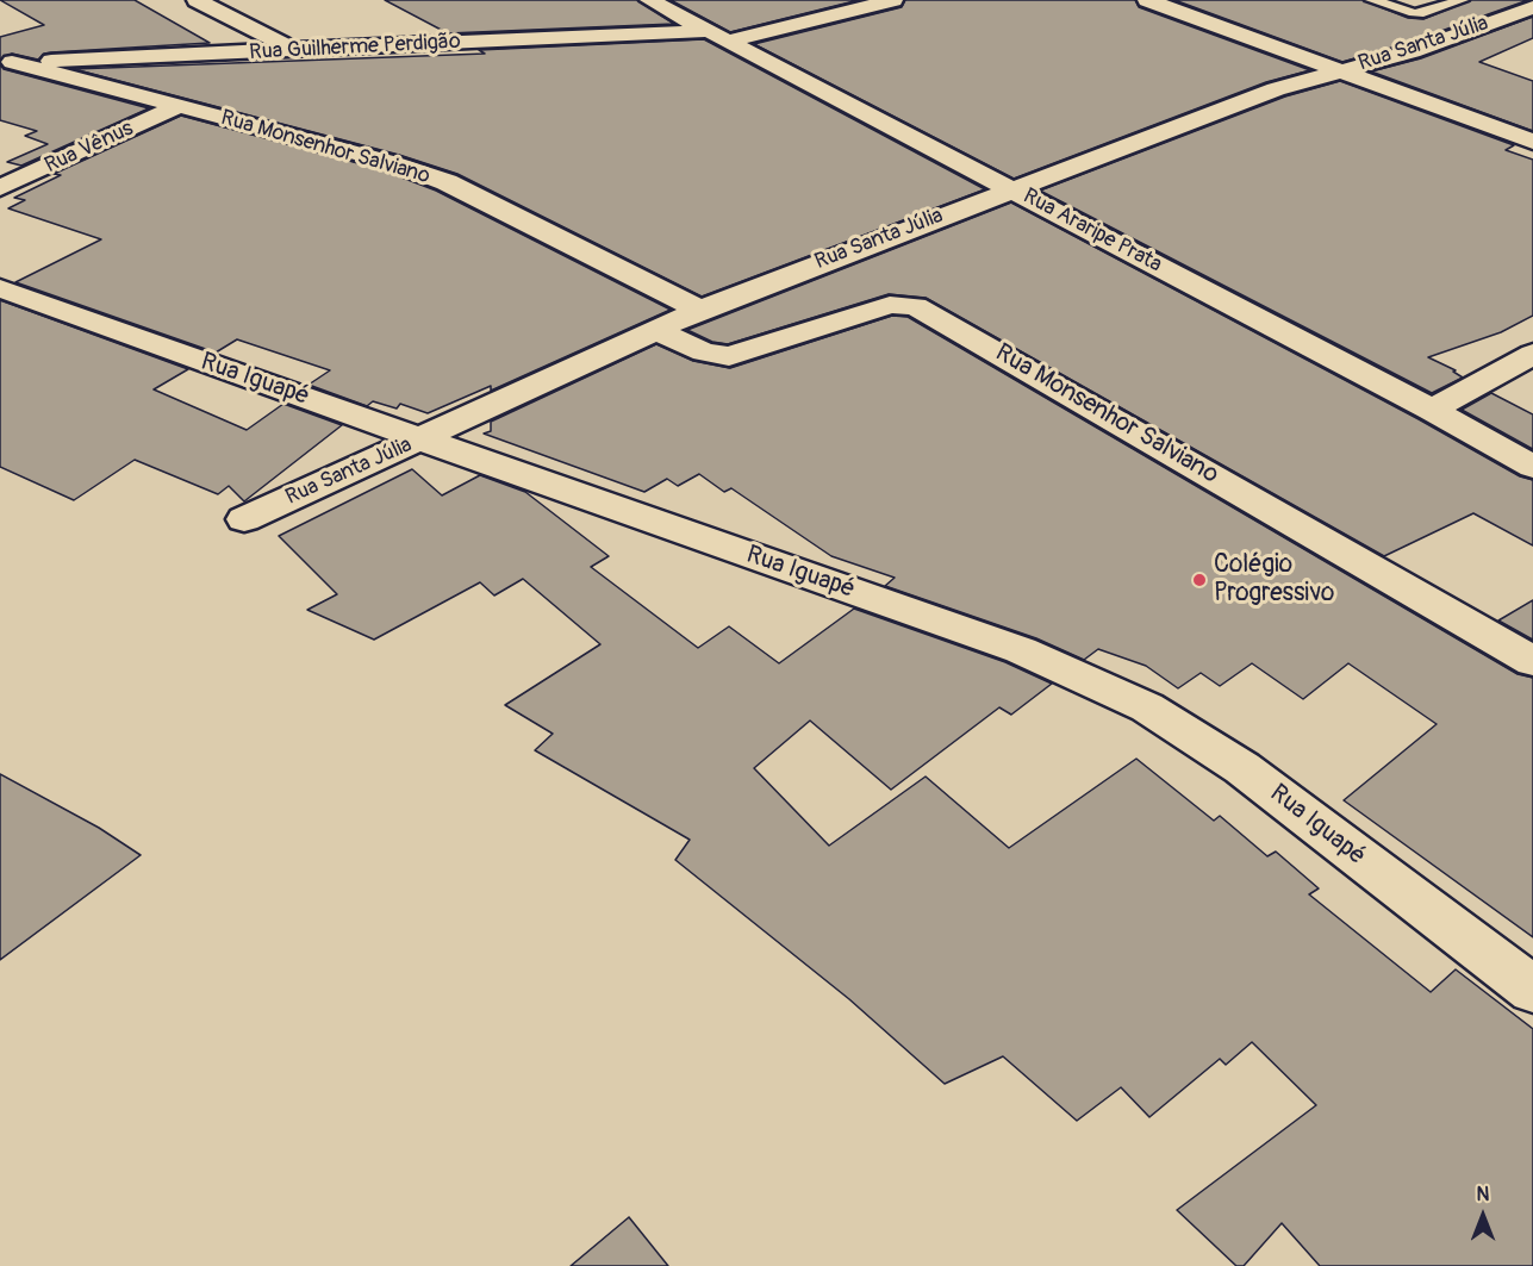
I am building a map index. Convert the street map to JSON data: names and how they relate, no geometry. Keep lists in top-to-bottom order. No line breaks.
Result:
{"streets":{"street":["Rua Santa Júlia","Rua Guilherme Perdigão","Rua Vênus","Rua Monsenhor Salviano","Rua Araripe Prata","Rua Iguapé"]},"crossings":[["Rua Santa Júlia","Rua Monsenhor Salviano"],["Rua Santa Júlia","Rua Araripe Prata"],["Rua Santa Júlia","Rua Iguapé"],["Rua Guilherme Perdigão","Rua Monsenhor Salviano"],["Rua Guilherme Perdigão","Rua Araripe Prata"],["Rua Vênus","Rua Monsenhor Salviano"]],"places":["Colégio Progressivo"],"north":"top"}
